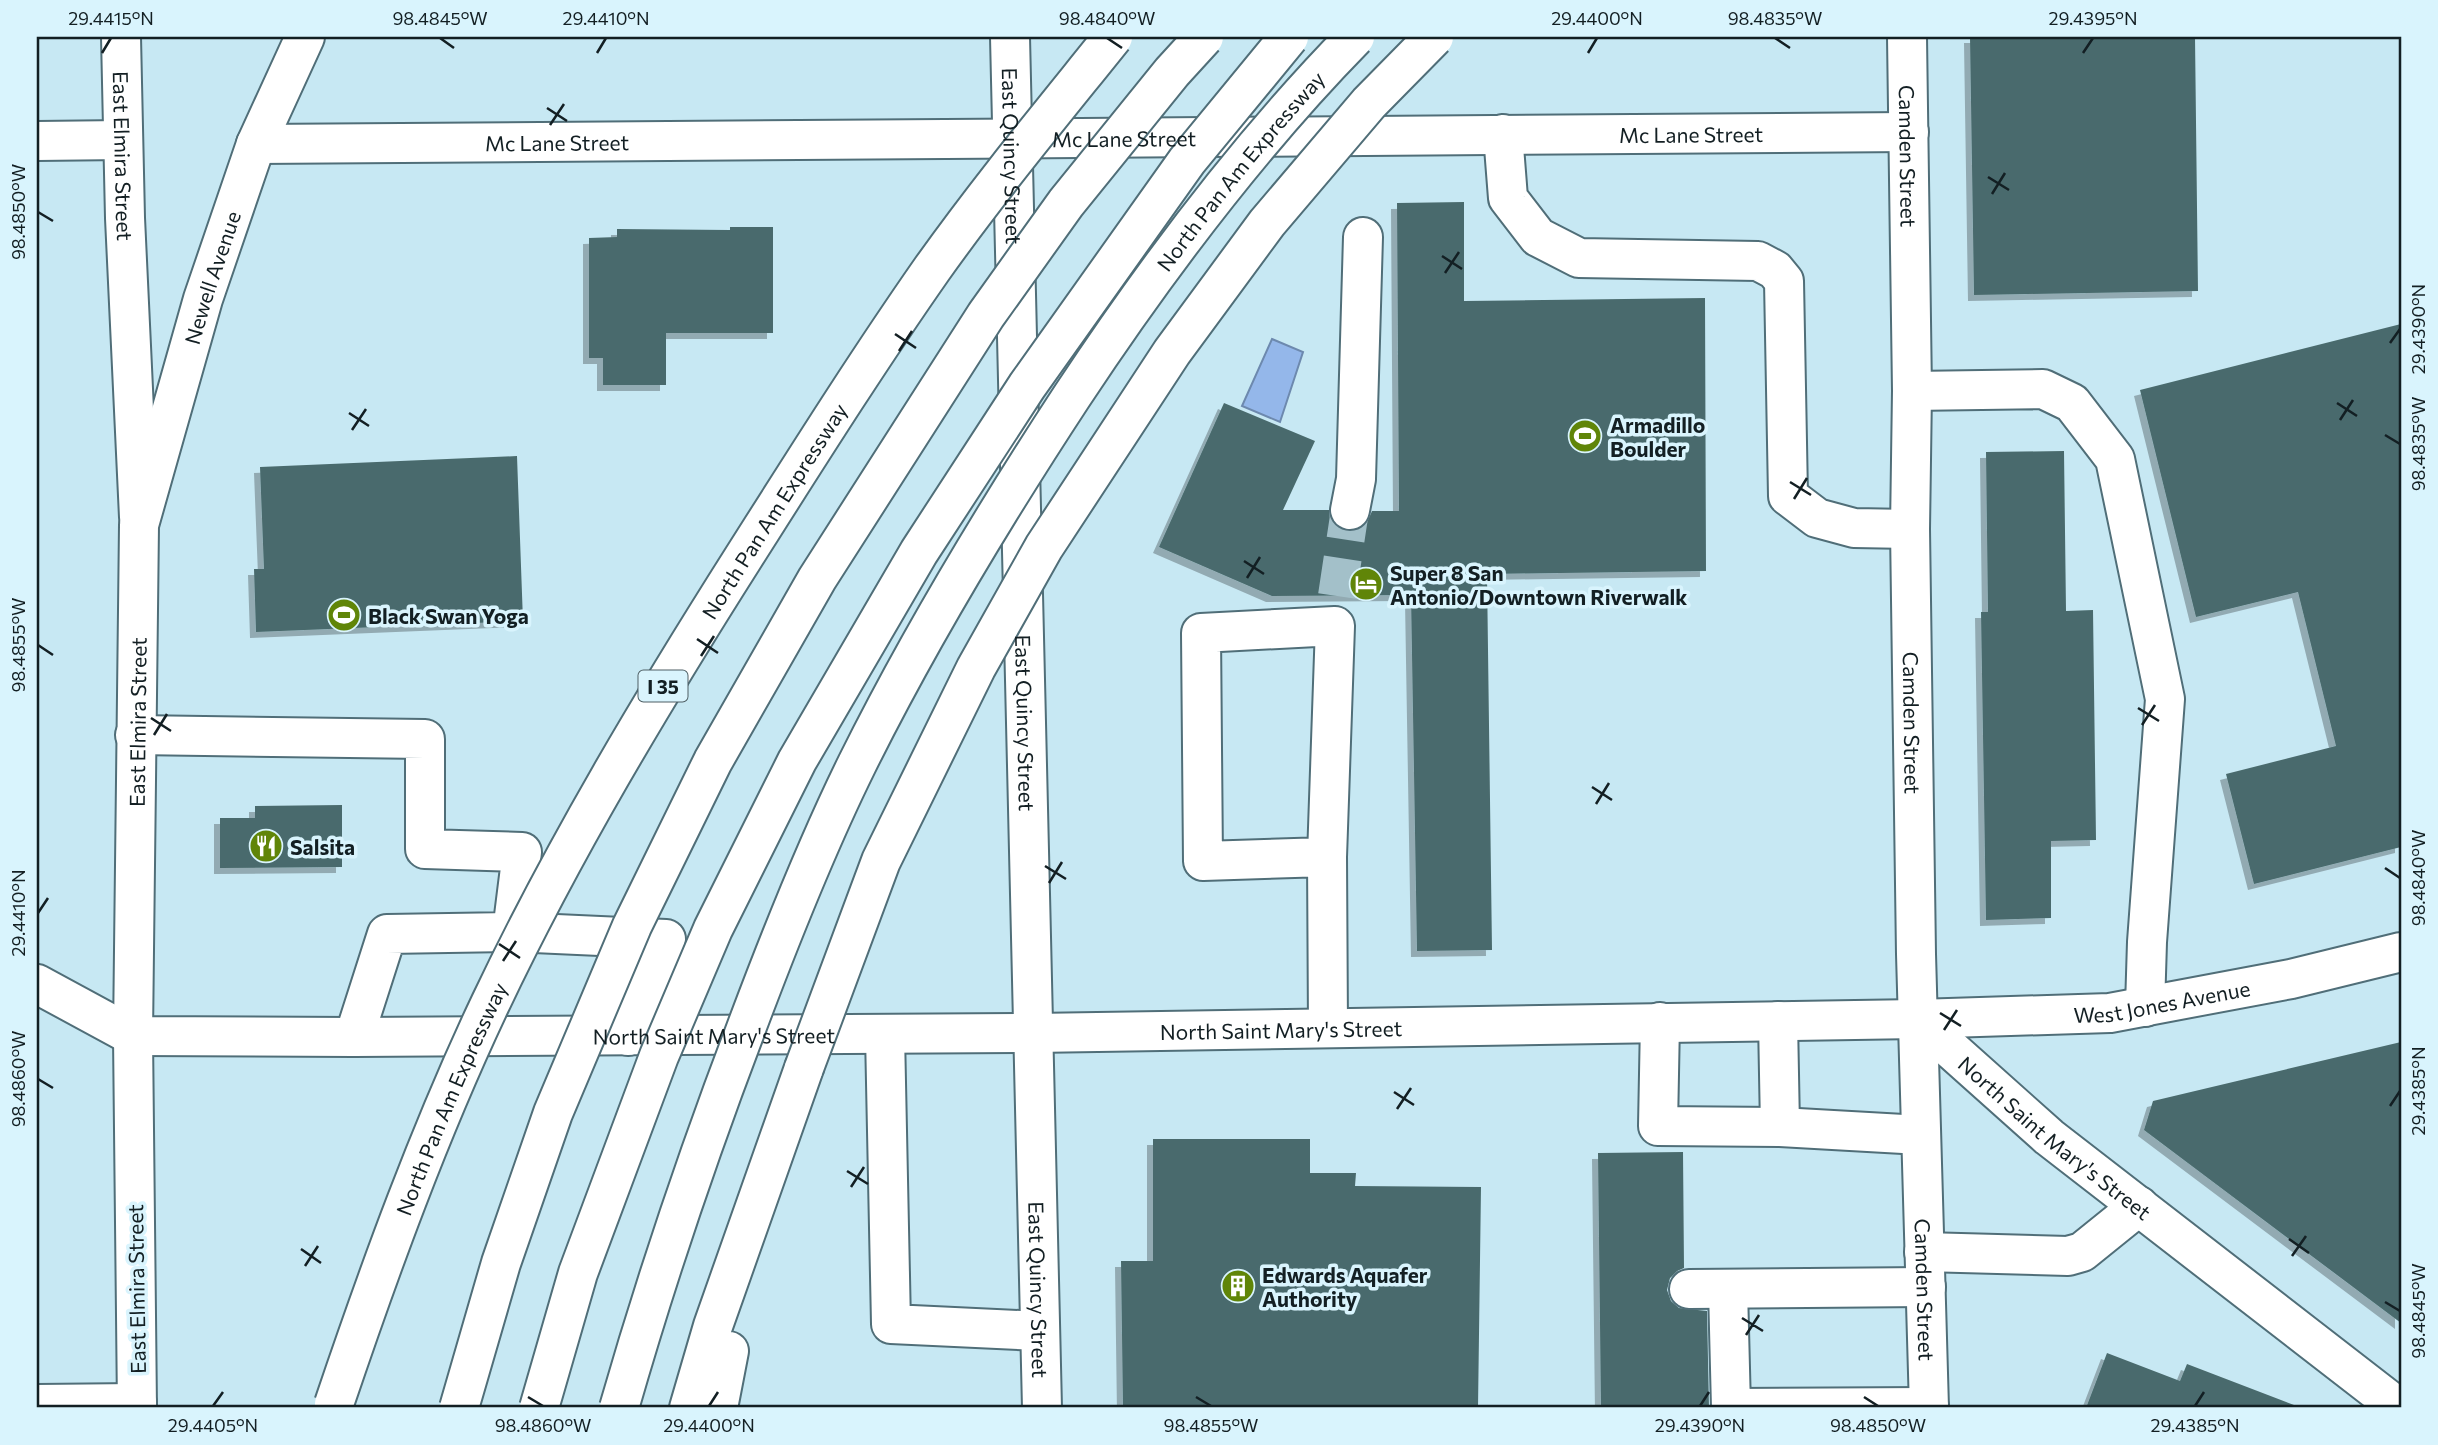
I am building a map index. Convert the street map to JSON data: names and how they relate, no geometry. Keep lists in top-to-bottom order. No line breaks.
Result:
{"streets":{"main road":["Mc Lane Street","East Elmira Street","East Quincy Street","Camden Street","North Pan Am Expressway","Newell Avenue","I 35","West Jones Avenue","North Saint Mary's Street"]},"crossings":[["Mc Lane Street","East Quincy Street"],["Mc Lane Street","Camden Street"],["Mc Lane Street","Newell Avenue"],["East Elmira Street","Newell Avenue"],["East Elmira Street","North Saint Mary's Street"],["East Quincy Street","North Saint Mary's Street"],["Camden Street","West Jones Avenue"],["Camden Street","North Saint Mary's Street"],["West Jones Avenue","North Saint Mary's Street"]],"places":{"sports":["Armadillo Boulder","Black Swan Yoga"],"hotel":["Super 8 San Antonio/Downtown Riverwalk"],"restaurant":["Salsita"],"building":["Edwards Aquafer Authority"]},"coordinates":["29.4415°N","98.4845°W","29.4410°N","98.4840°W","29.4400°N","98.4835°W","29.4395°N","98.4850°W","29.4390°N","98.4855°W","98.4860°W","29.4385°N","29.4405°N"]}
